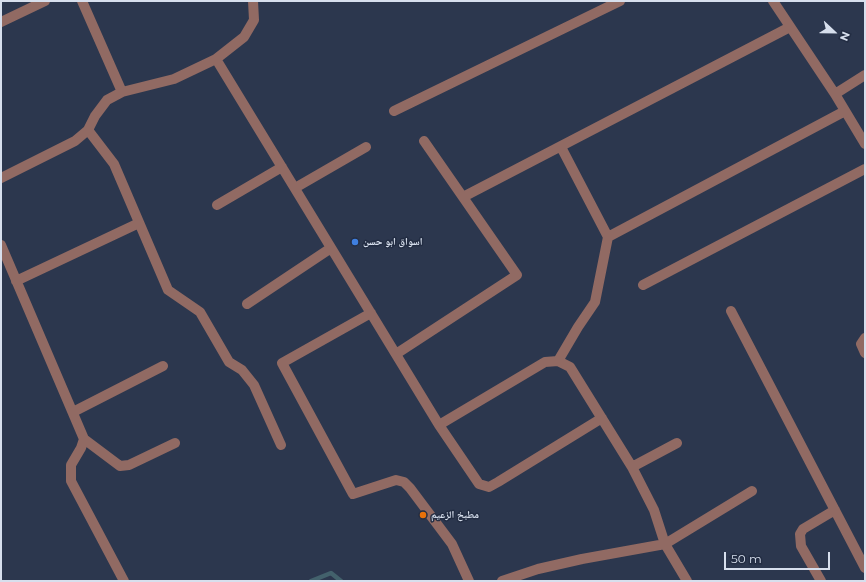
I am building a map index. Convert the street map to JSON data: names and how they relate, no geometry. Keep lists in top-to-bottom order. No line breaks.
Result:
{"places":["اسواق ابو حسن","مطبخ الزعيم"],"scale_bar":"50 m","north":"right"}
